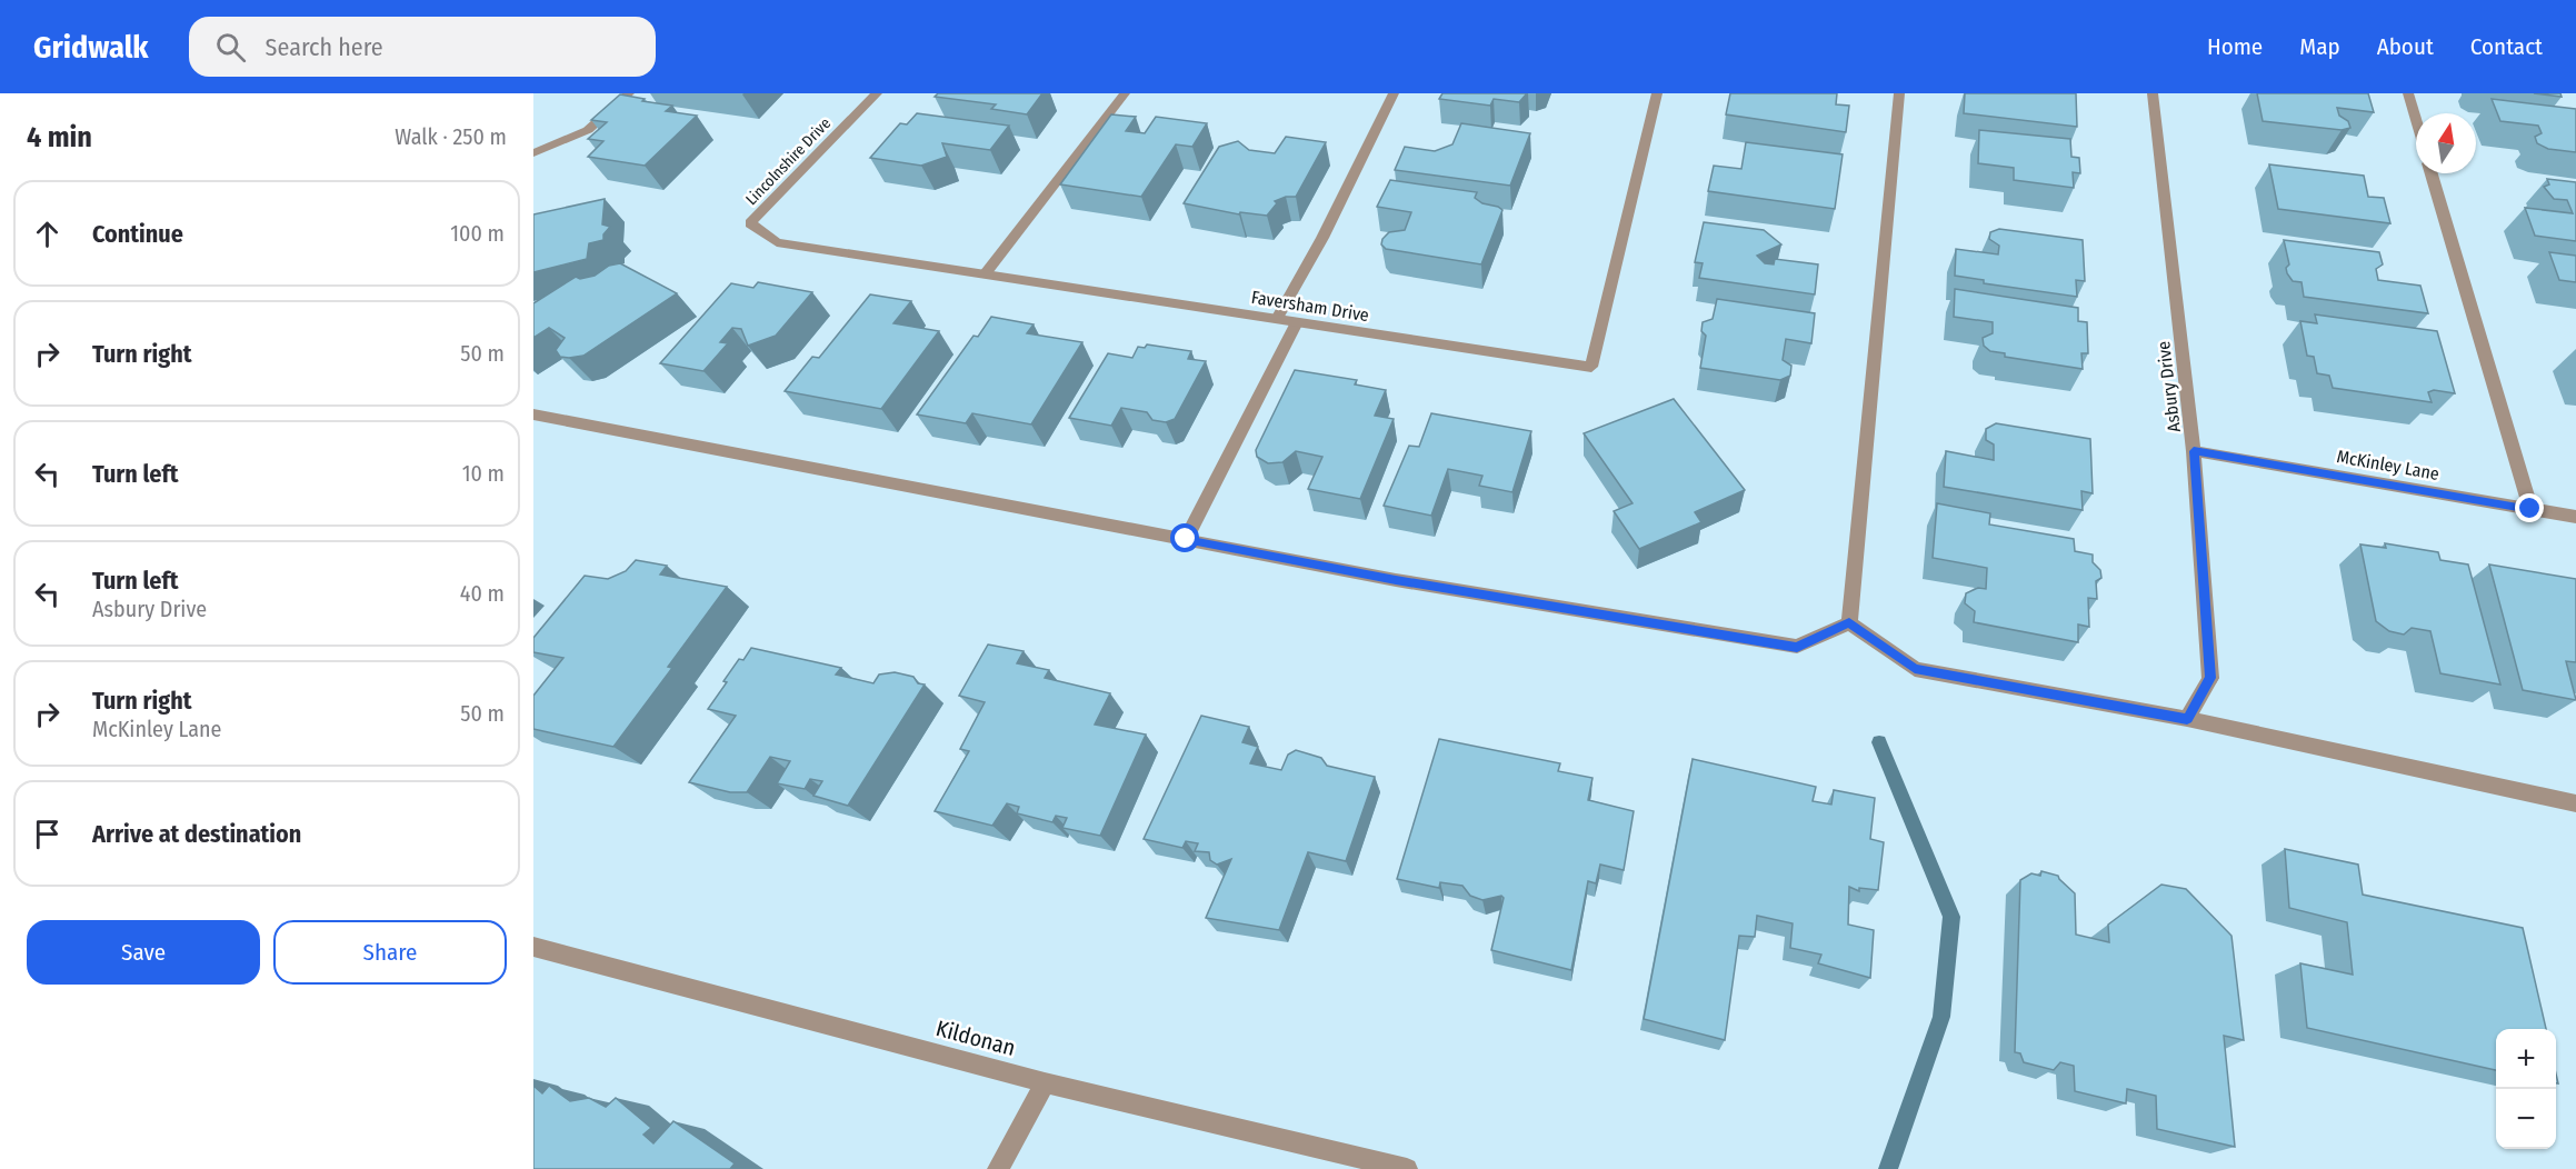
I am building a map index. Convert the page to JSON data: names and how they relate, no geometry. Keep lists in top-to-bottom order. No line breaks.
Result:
{"streets":{"street":["Lincolnshire Drive","Faversham Drive","Asbury Drive","McKinley Lane","Kildonan"]},"crossings":[["Lincolnshire Drive","Faversham Drive"],["Asbury Drive","McKinley Lane"]],"north":"top","page":{"header":"Gridwalk","search":"Search here","nav":["Home","Map","About","Contact"],"heading":["4 min","Walk · 250 m"],"list":[["Continue","100 m"],["Turn right","50 m"],["Turn left","10 m"],["Turn left","Asbury Drive","40 m"],["Turn right","McKinley Lane","50 m"],"Arrive at destination"],"buttons":["Save","Share"],"map_buttons":["+","−"]}}
